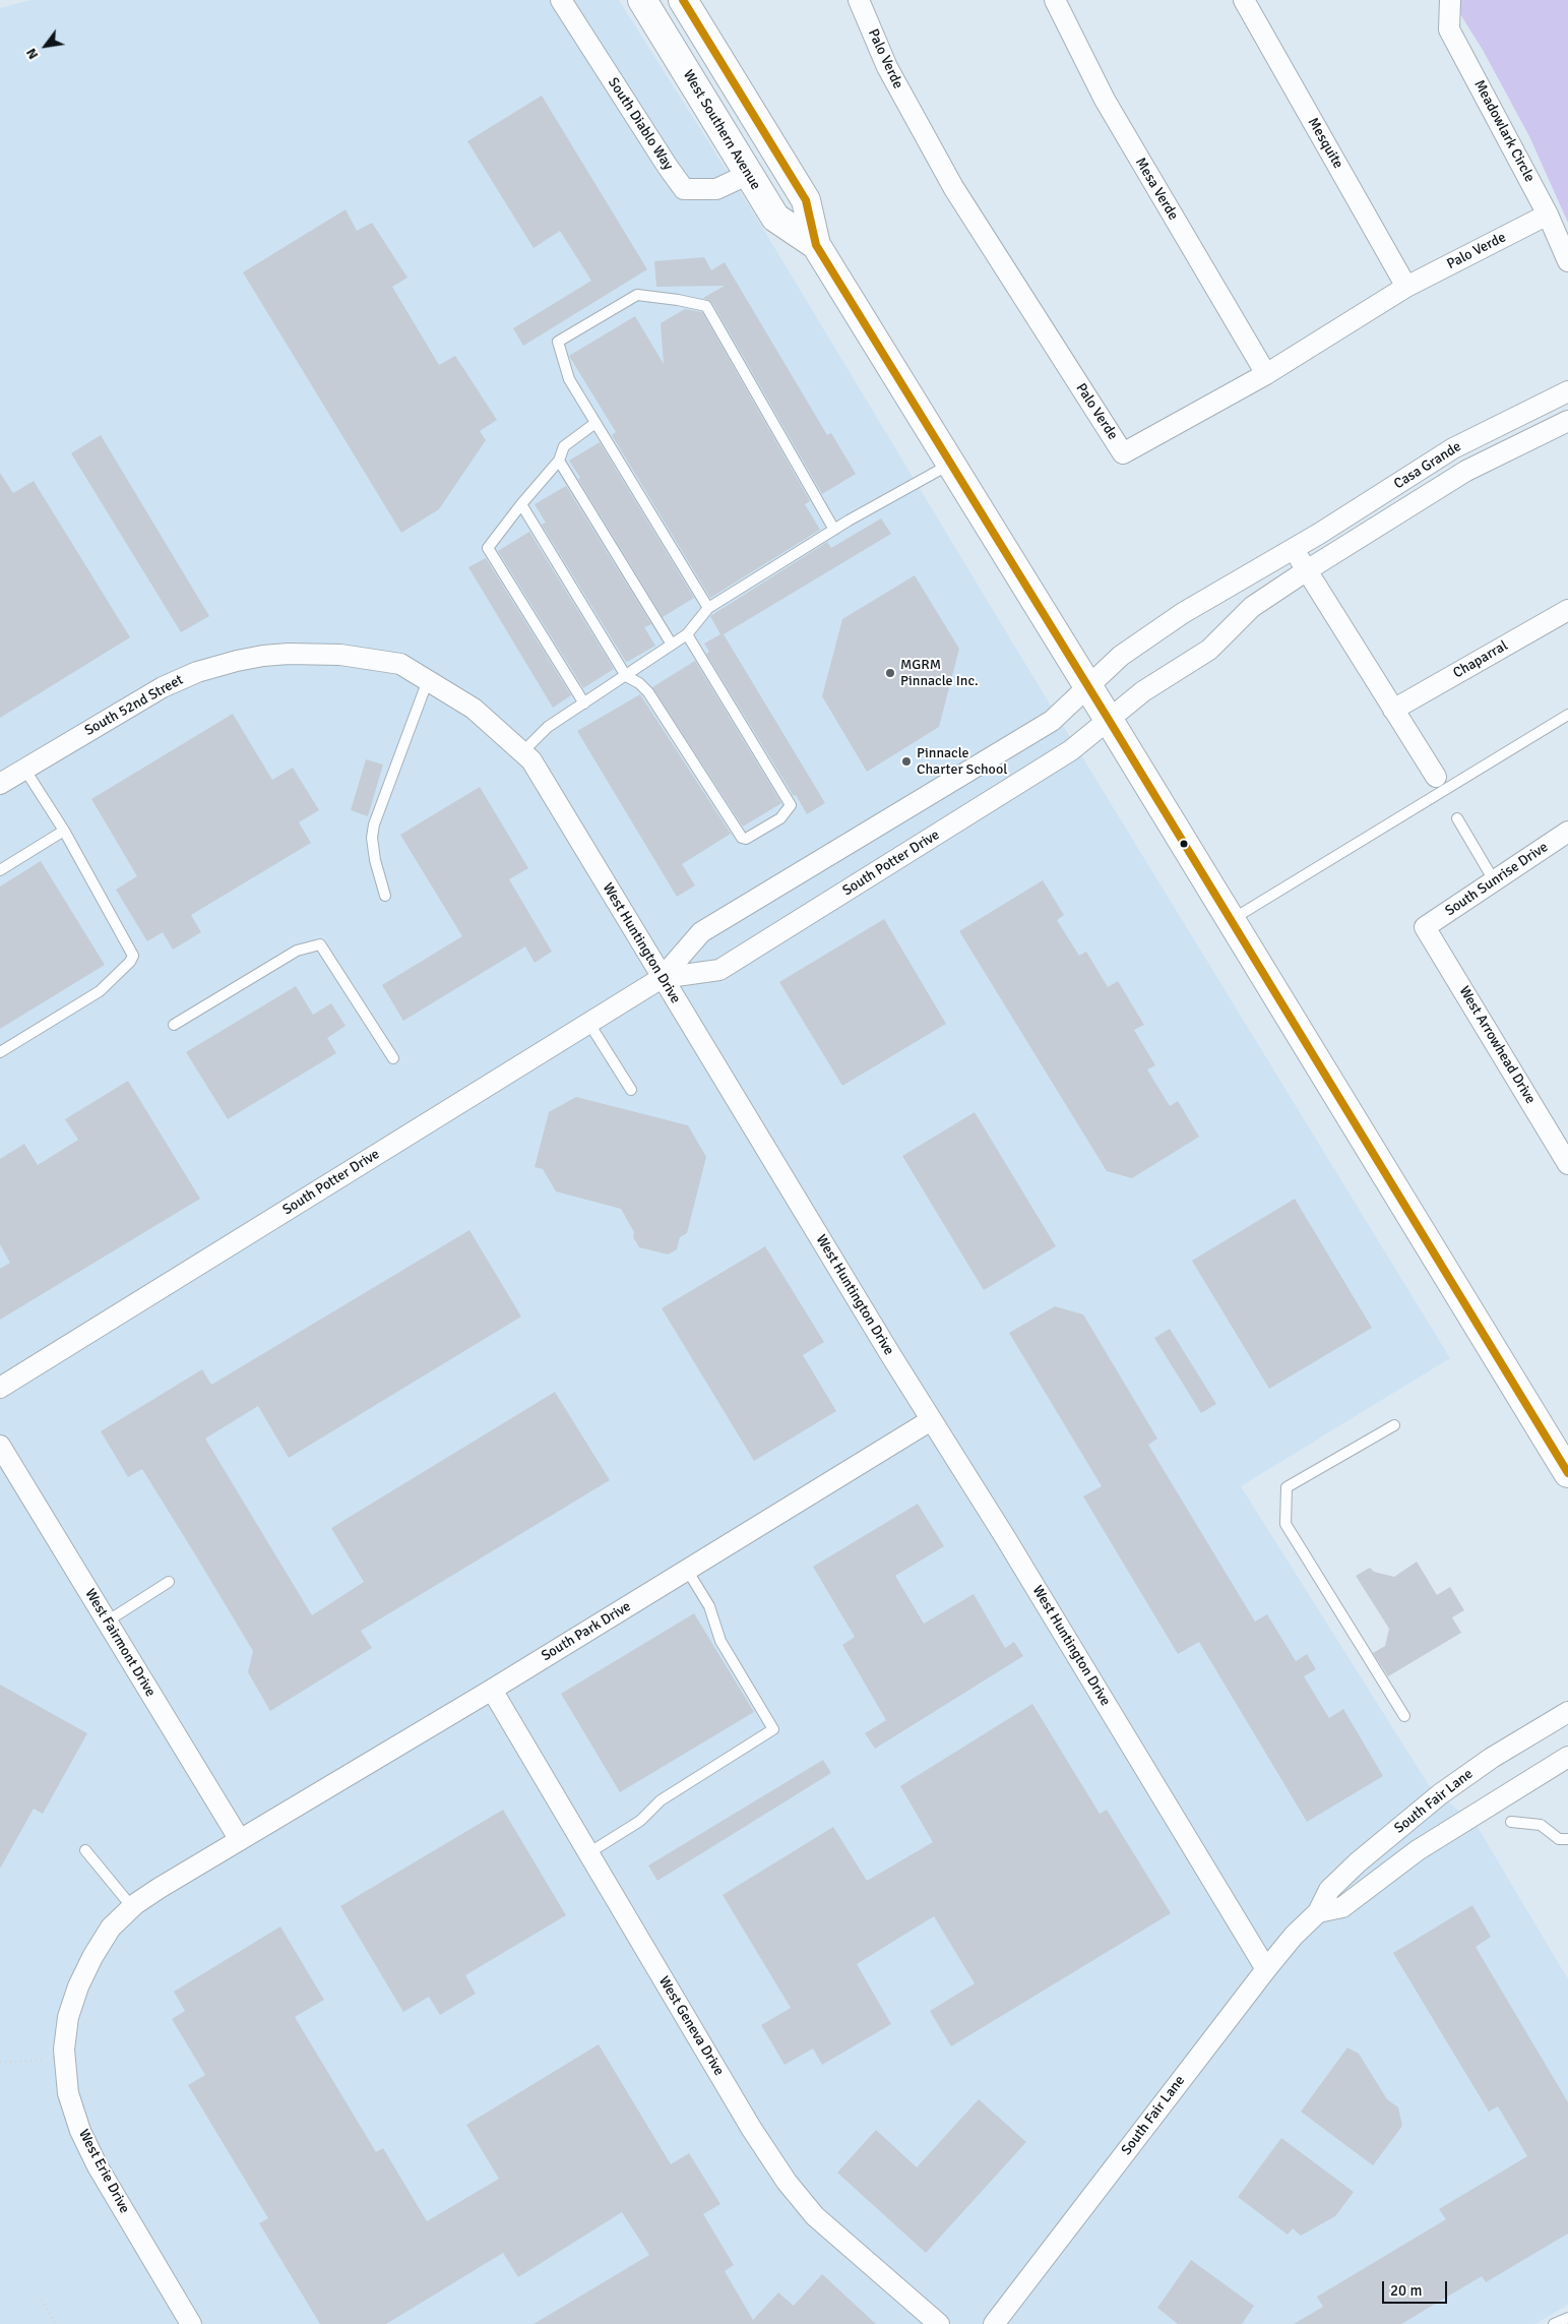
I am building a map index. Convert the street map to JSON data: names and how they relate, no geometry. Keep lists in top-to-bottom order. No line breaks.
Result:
{"streets":{"main road":["West Southern Avenue"],"street":["Palo Verde","South Diablo Way","Meadowlark Circle","Mesquite","Mesa Verde","Casa Grande","Chaparral","South 52nd Street","South Potter Drive","South Sunrise Drive","West Huntington Drive","West Arrowhead Drive","South Park Drive","West Fairmont Drive","South Fair Lane","West Geneva Drive","West Erie Drive"]},"crossings":[["Palo Verde","Meadowlark Circle"],["Palo Verde","Mesquite"],["Palo Verde","Mesa Verde"],["South Diablo Way","West Southern Avenue"],["West Southern Avenue","Casa Grande"],["West Southern Avenue","South Potter Drive"],["Casa Grande","South Potter Drive"],["South 52nd Street","West Huntington Drive"],["South Potter Drive","West Huntington Drive"],["South Sunrise Drive","West Arrowhead Drive"],["West Huntington Drive","South Park Drive"],["West Huntington Drive","South Fair Lane"],["South Park Drive","West Fairmont Drive"],["South Park Drive","West Geneva Drive"],["South Park Drive","West Erie Drive"],["West Fairmont Drive","West Erie Drive"]],"places":["MGRM Pinnacle Inc.","Pinnacle Charter School"],"scale_bar":"20 m","north":"bottom left"}
